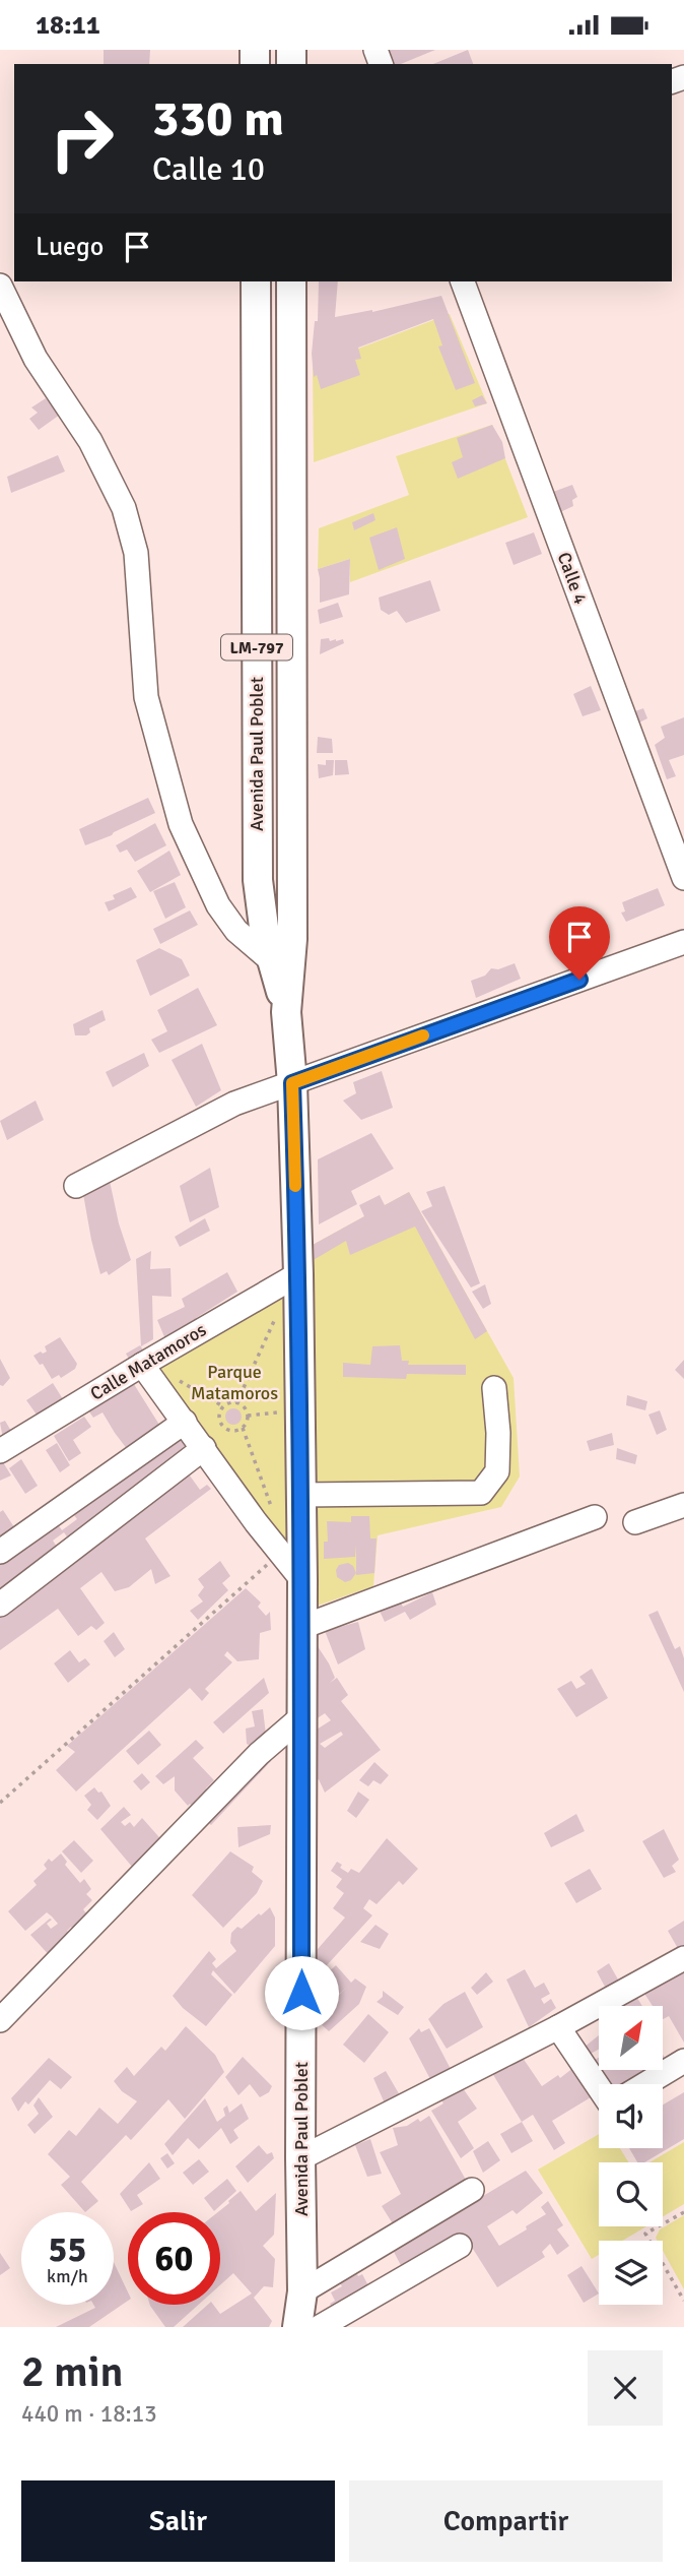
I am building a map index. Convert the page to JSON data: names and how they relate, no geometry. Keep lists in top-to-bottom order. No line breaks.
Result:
{"streets":{"main road":["LM-797","Avenida Paul Poblet"],"street":["Calle 4","Calle Matamoros"]},"crossings":[["Avenida Paul Poblet","Calle Matamoros"]],"parks":["Parque Matamoros"],"north":"top right","page":{"status":"18:11","turn":["330 m","Calle 10"],"then":"Luego","speed":"55 km/h","limit":"60","heading":["2 min","440 m · 18:13"],"buttons":["Salir","Compartir"]}}
